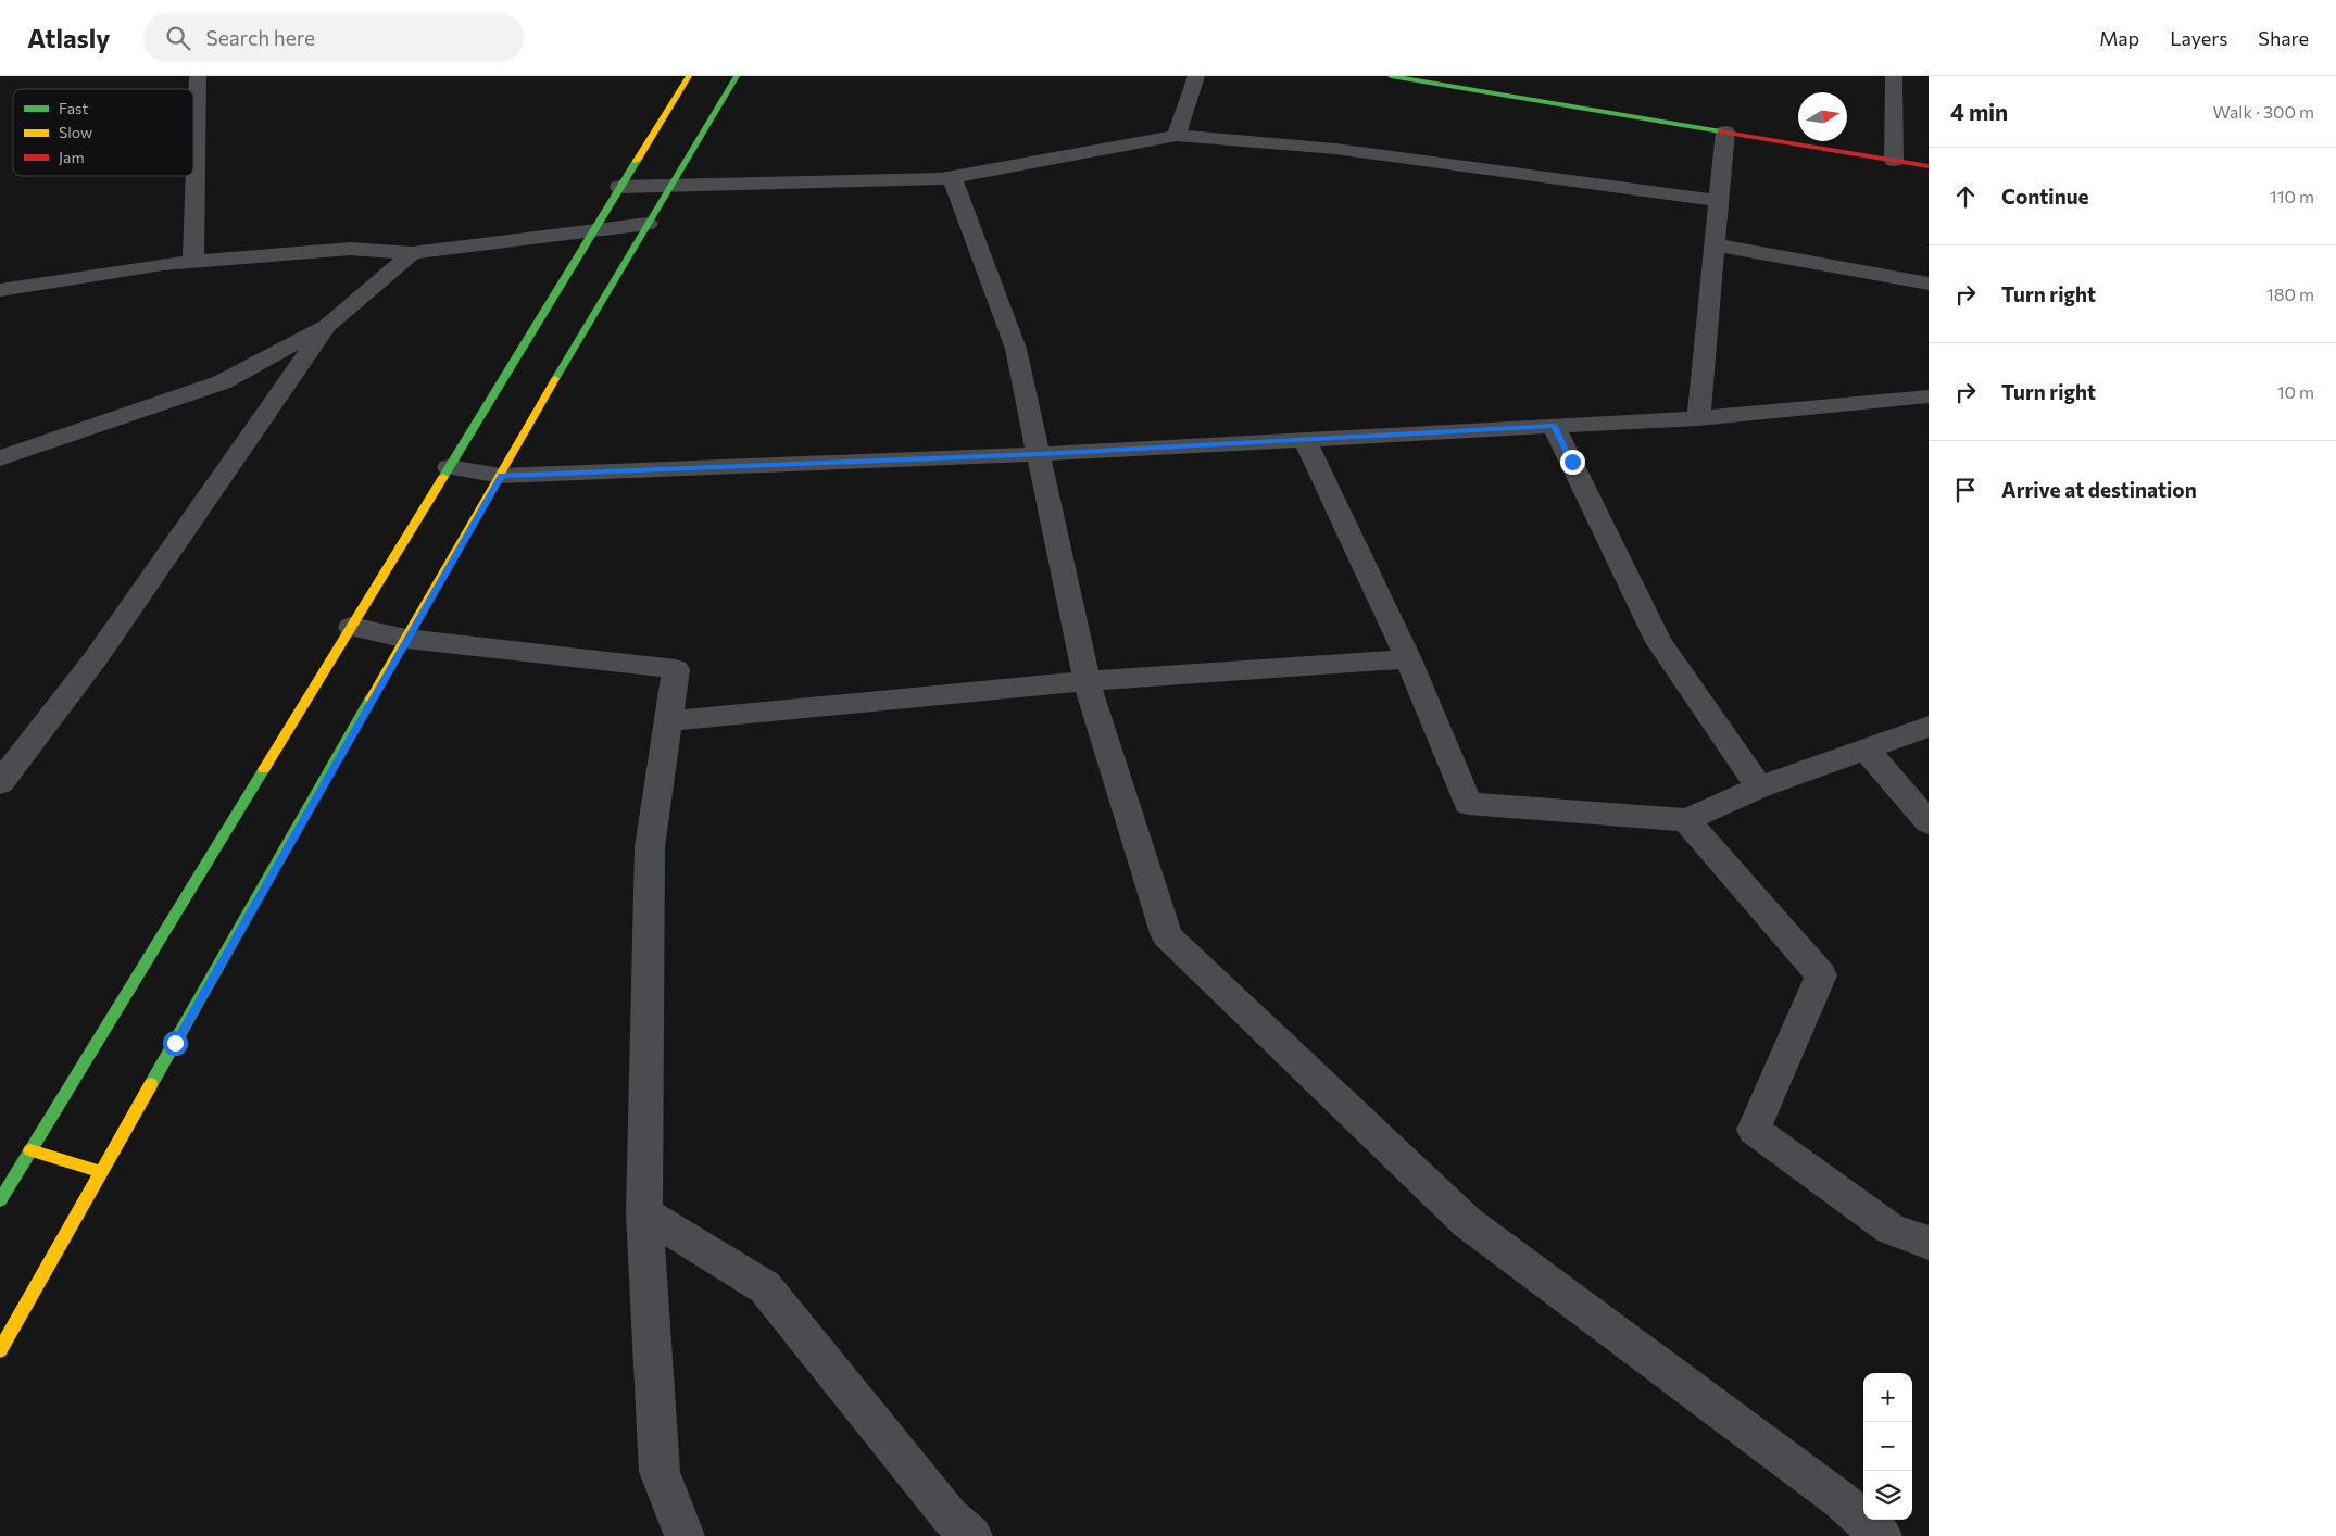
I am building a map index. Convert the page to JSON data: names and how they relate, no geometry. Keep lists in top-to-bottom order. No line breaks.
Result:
{"legend":["Fast","Slow","Jam"],"north":"right","page":{"header":"Atlasly","search":"Search here","nav":["Map","Layers","Share"],"heading":["4 min","Walk · 300 m"],"list":[["Continue","110 m"],["Turn right","180 m"],["Turn right","10 m"],"Arrive at destination"],"map_buttons":["+","−"]}}
